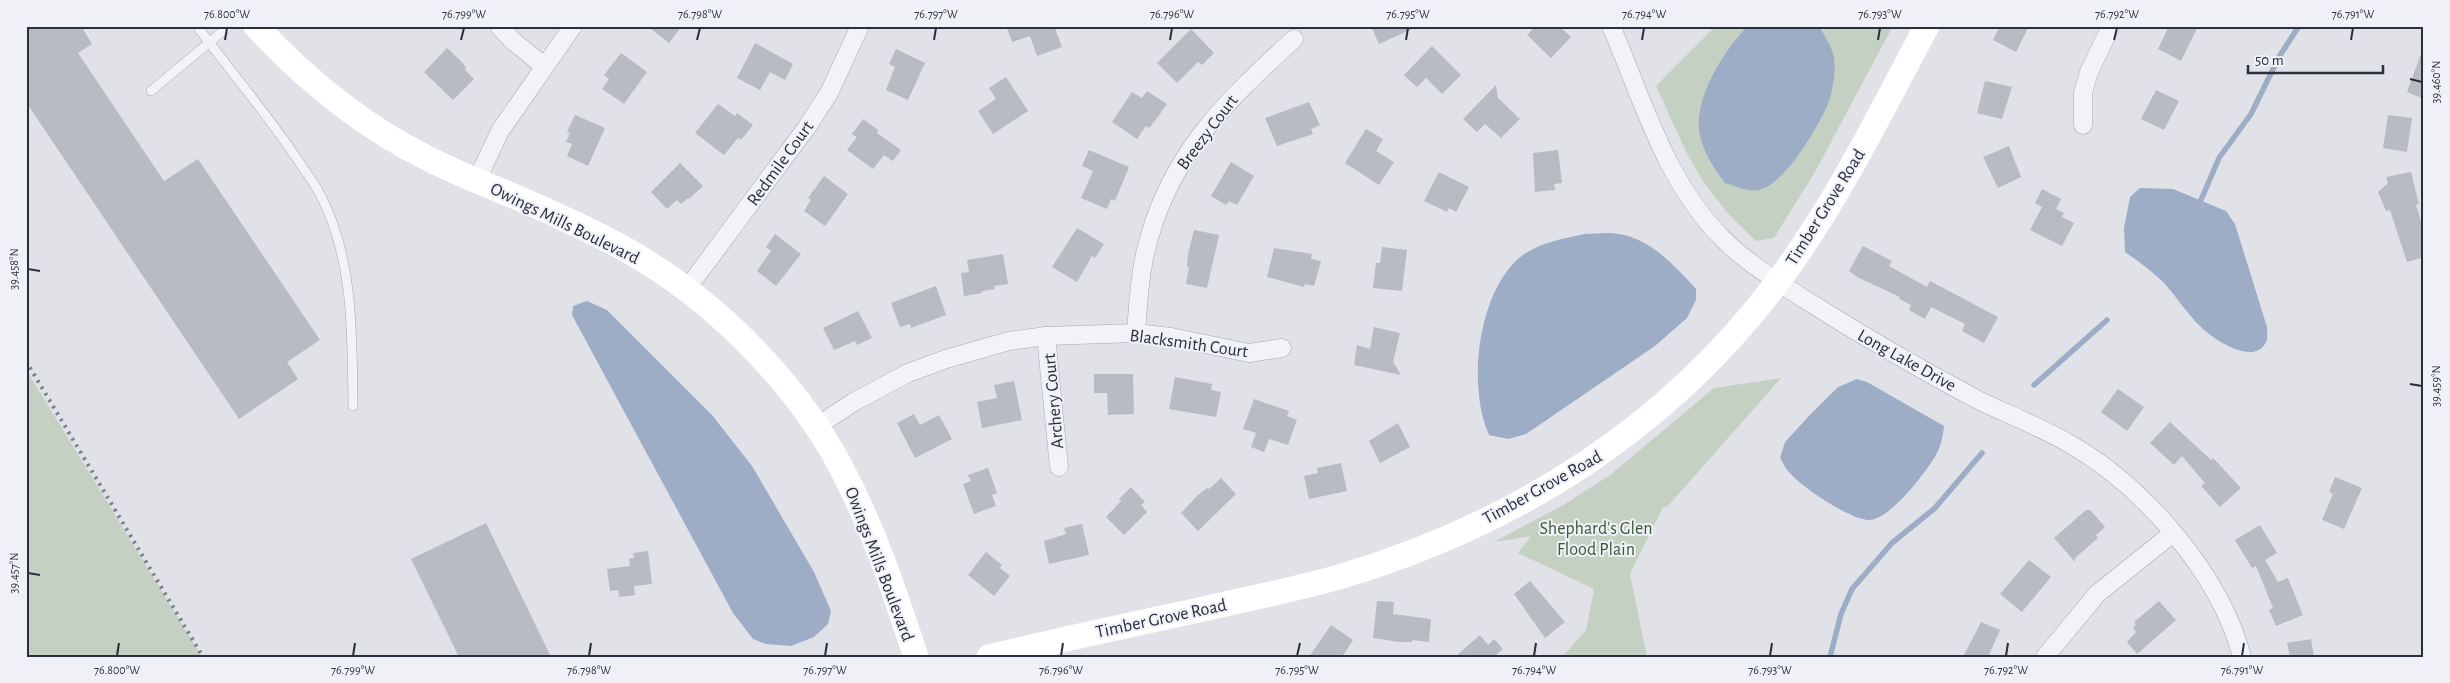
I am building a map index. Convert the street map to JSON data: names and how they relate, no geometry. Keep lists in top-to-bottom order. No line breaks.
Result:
{"streets":{"street":["Breezy Court","Redmile Court","Timber Grove Road","Owings Mills Boulevard","Blacksmith Court","Long Lake Drive","Archery Court"]},"crossings":[["Breezy Court","Blacksmith Court"],["Redmile Court","Owings Mills Boulevard"],["Timber Grove Road","Long Lake Drive"],["Owings Mills Boulevard","Blacksmith Court"],["Blacksmith Court","Archery Court"]],"parks":["Shephard's Glen Flood Plain"],"scale_bar":"50 m","coordinates":["76.800°W","76.799°W","76.798°W","76.797°W","76.796°W","76.795°W","76.794°W","76.793°W","76.792°W","76.791°W","39.460°N","39.458°N","39.459°N","39.457°N"]}
